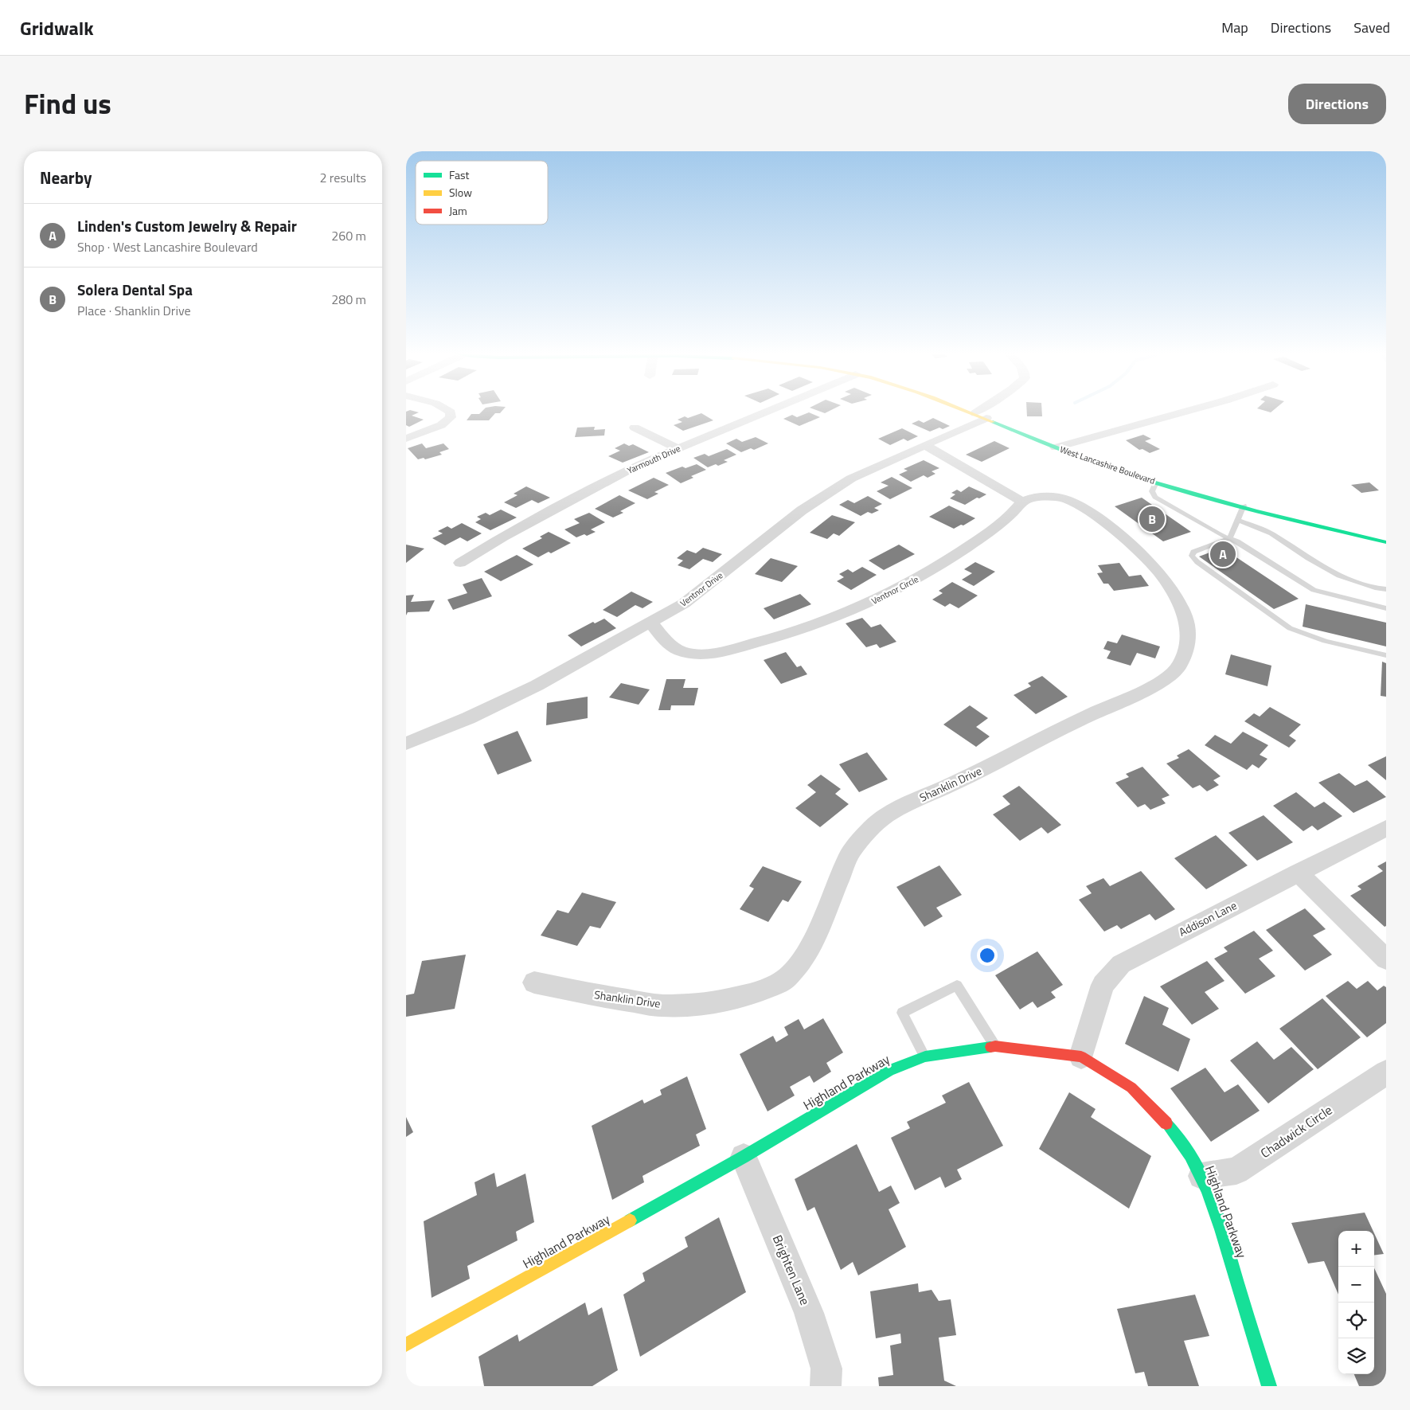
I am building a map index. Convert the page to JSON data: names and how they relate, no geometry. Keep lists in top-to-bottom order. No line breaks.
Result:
{"streets":{"main road":["West Lancashire Boulevard","Highland Parkway"],"street":["Yarmouth Drive","Ventnor Drive","Ventnor Circle","Shanklin Drive","Addison Lane","Chadwick Circle","Brighten Lane"]},"crossings":[["West Lancashire Boulevard","Ventnor Drive"],["Ventnor Drive","Ventnor Circle"],["Ventnor Circle","Shanklin Drive"],["Addison Lane","Highland Parkway"],["Highland Parkway","Chadwick Circle"],["Highland Parkway","Brighten Lane"]],"legend":["Fast","Slow","Jam"],"page":{"header":"Gridwalk","nav":["Map","Directions","Saved"],"title":"Find us","buttons":"Directions","heading":["Nearby","2 results"],"list":[{"mark":"A","name":"Linden's Custom Jewelry & Repair","note":"Shop · West Lancashire Boulevard","value":"260 m"},{"mark":"B","name":"Solera Dental Spa","note":"Place · Shanklin Drive","value":"280 m"}],"pins":["B","A"],"map_buttons":["+","−"]}}
